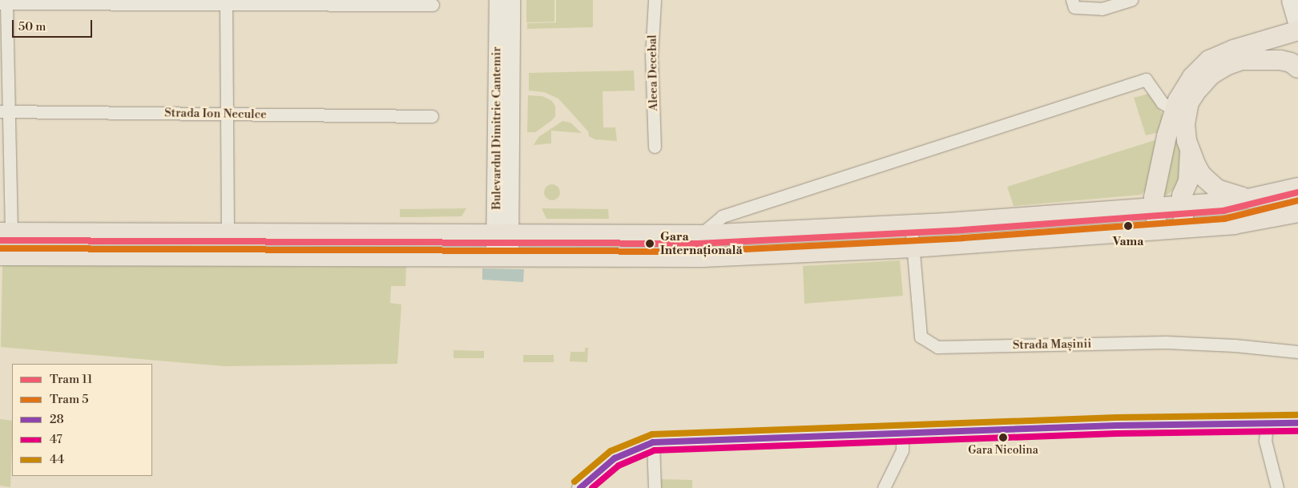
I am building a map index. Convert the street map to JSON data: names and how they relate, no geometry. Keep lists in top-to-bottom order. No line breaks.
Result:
{"streets":{"street":["Aleea Decebal","Strada Ion Neculce","Bulevardul Dimitrie Cantemir","Strada Mașinii"]},"places":["Vama","Gara Internațională","Gara Nicolina"],"lines":["tram line 11","tram line 5","transit line 44","transit line 28","transit line 47"],"legend":["Tram 11","Tram 5","28","47","44"],"scale_bar":"50 m"}
